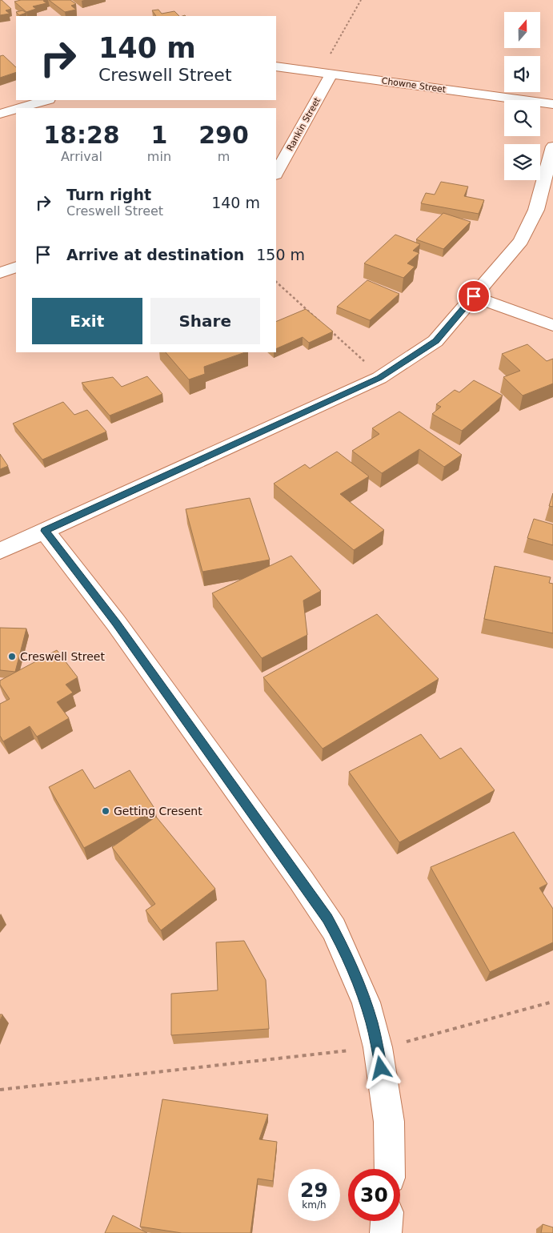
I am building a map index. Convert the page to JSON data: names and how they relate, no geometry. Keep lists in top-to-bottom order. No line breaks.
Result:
{"streets":{"street":["Chowne Street","Rankin Street"]},"crossings":[["Chowne Street","Rankin Street"]],"places":["Creswell Street","Getting Cresent"],"north":"top","page":{"turn":["140 m","Creswell Street"],"eta":["18:28","Arrival","1","min","290","m"],"list":[{"name":"Turn right","note":"Creswell Street","value":"140 m"},{"name":"Arrive at destination","value":"150 m"}],"buttons":["Exit","Share"],"speed":"29 km/h","limit":"30"}}
